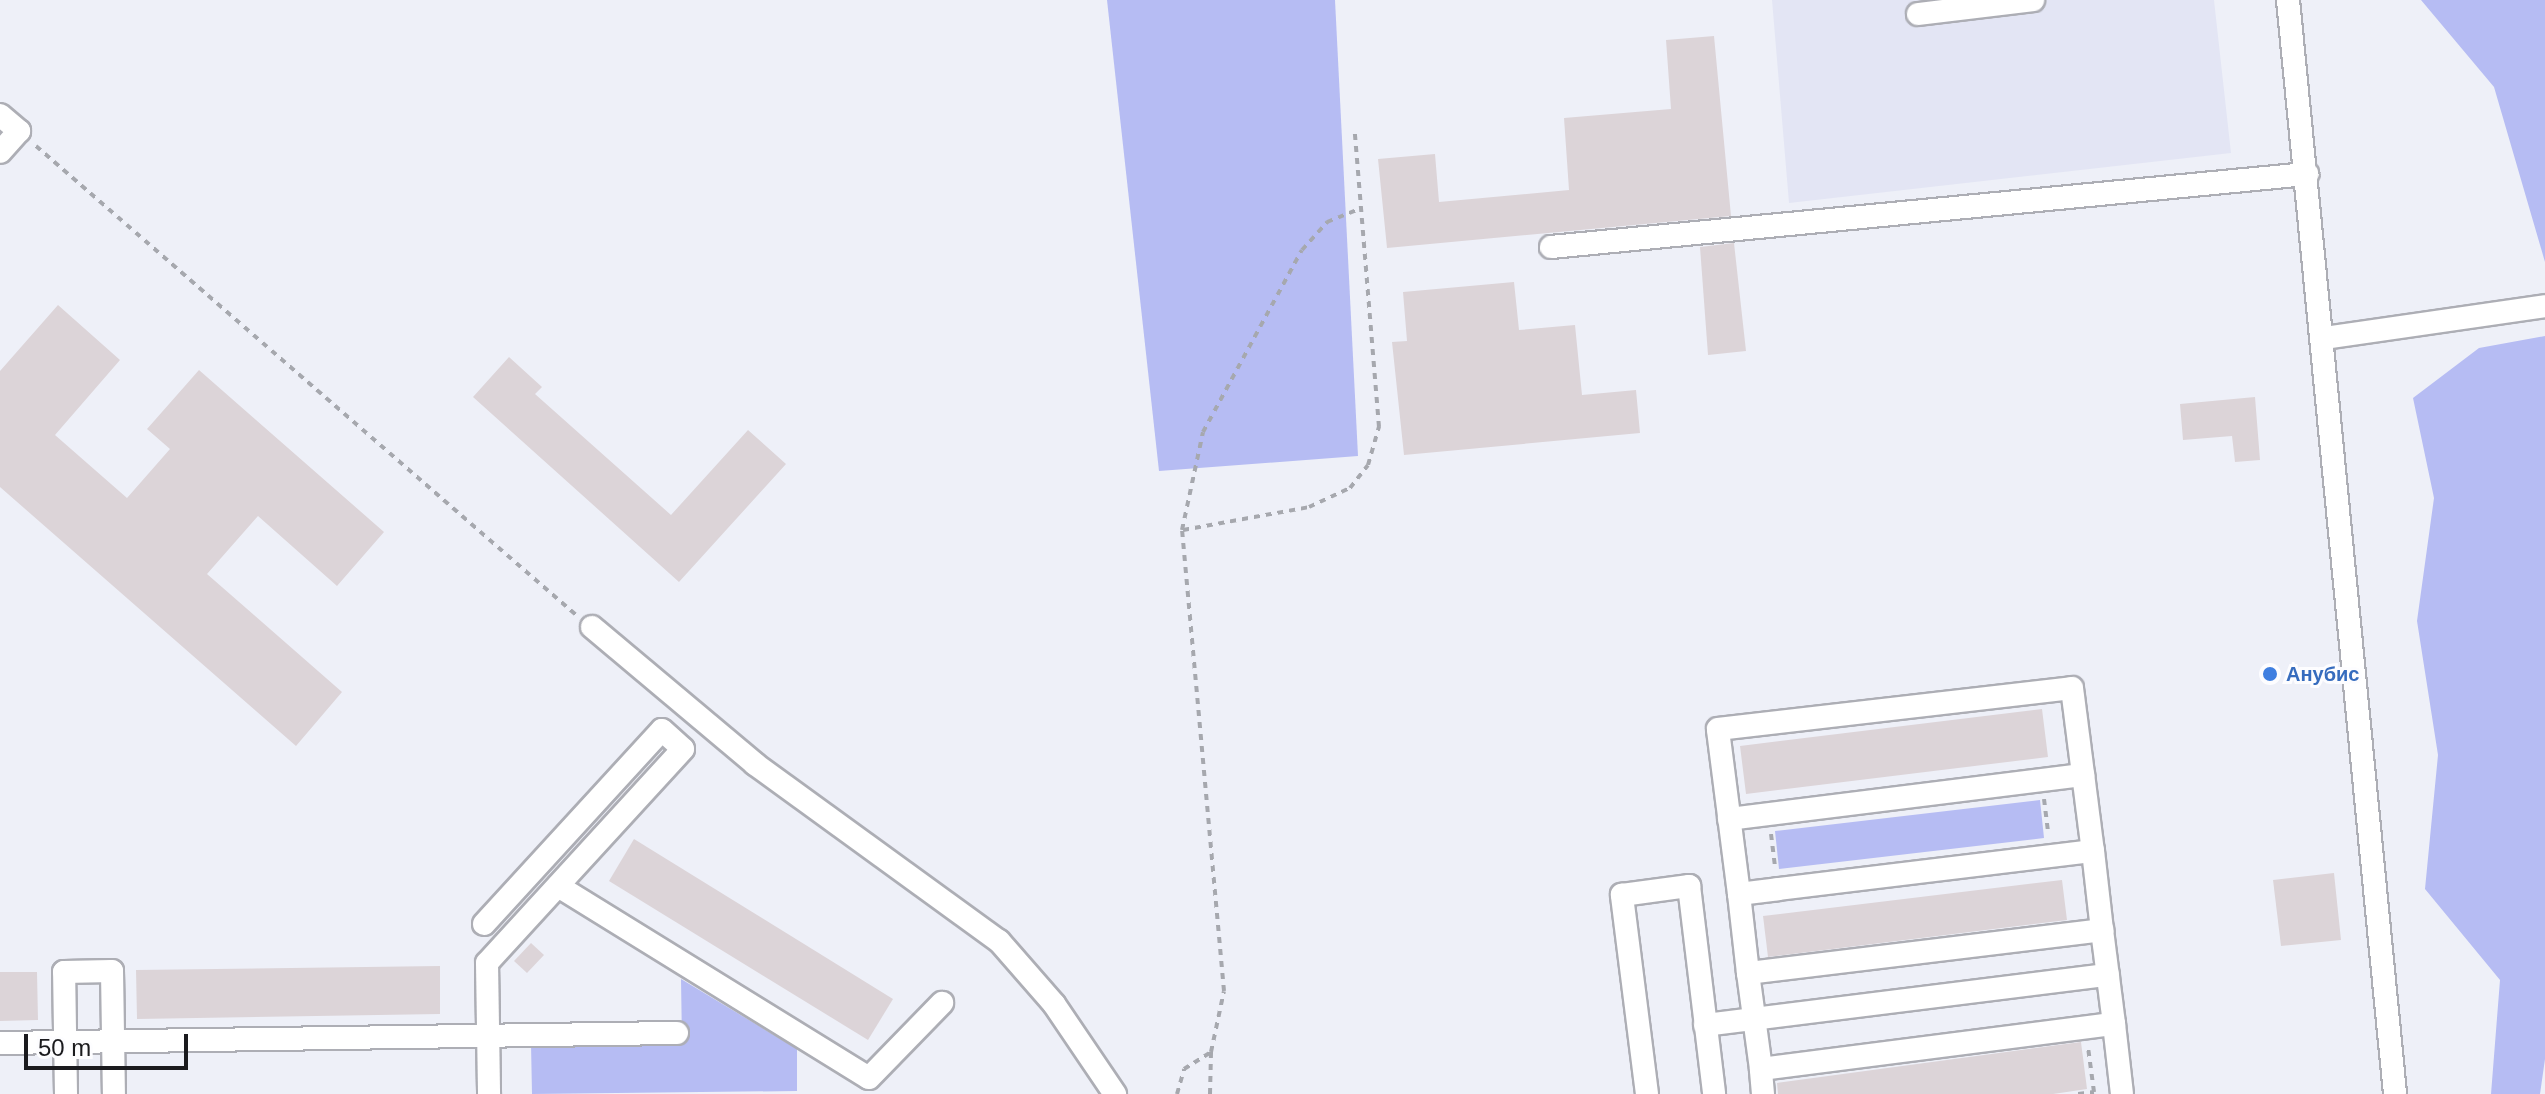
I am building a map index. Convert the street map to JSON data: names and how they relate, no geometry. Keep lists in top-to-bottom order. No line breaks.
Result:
{"places":["Анубис"],"scale_bar":"50 m"}
